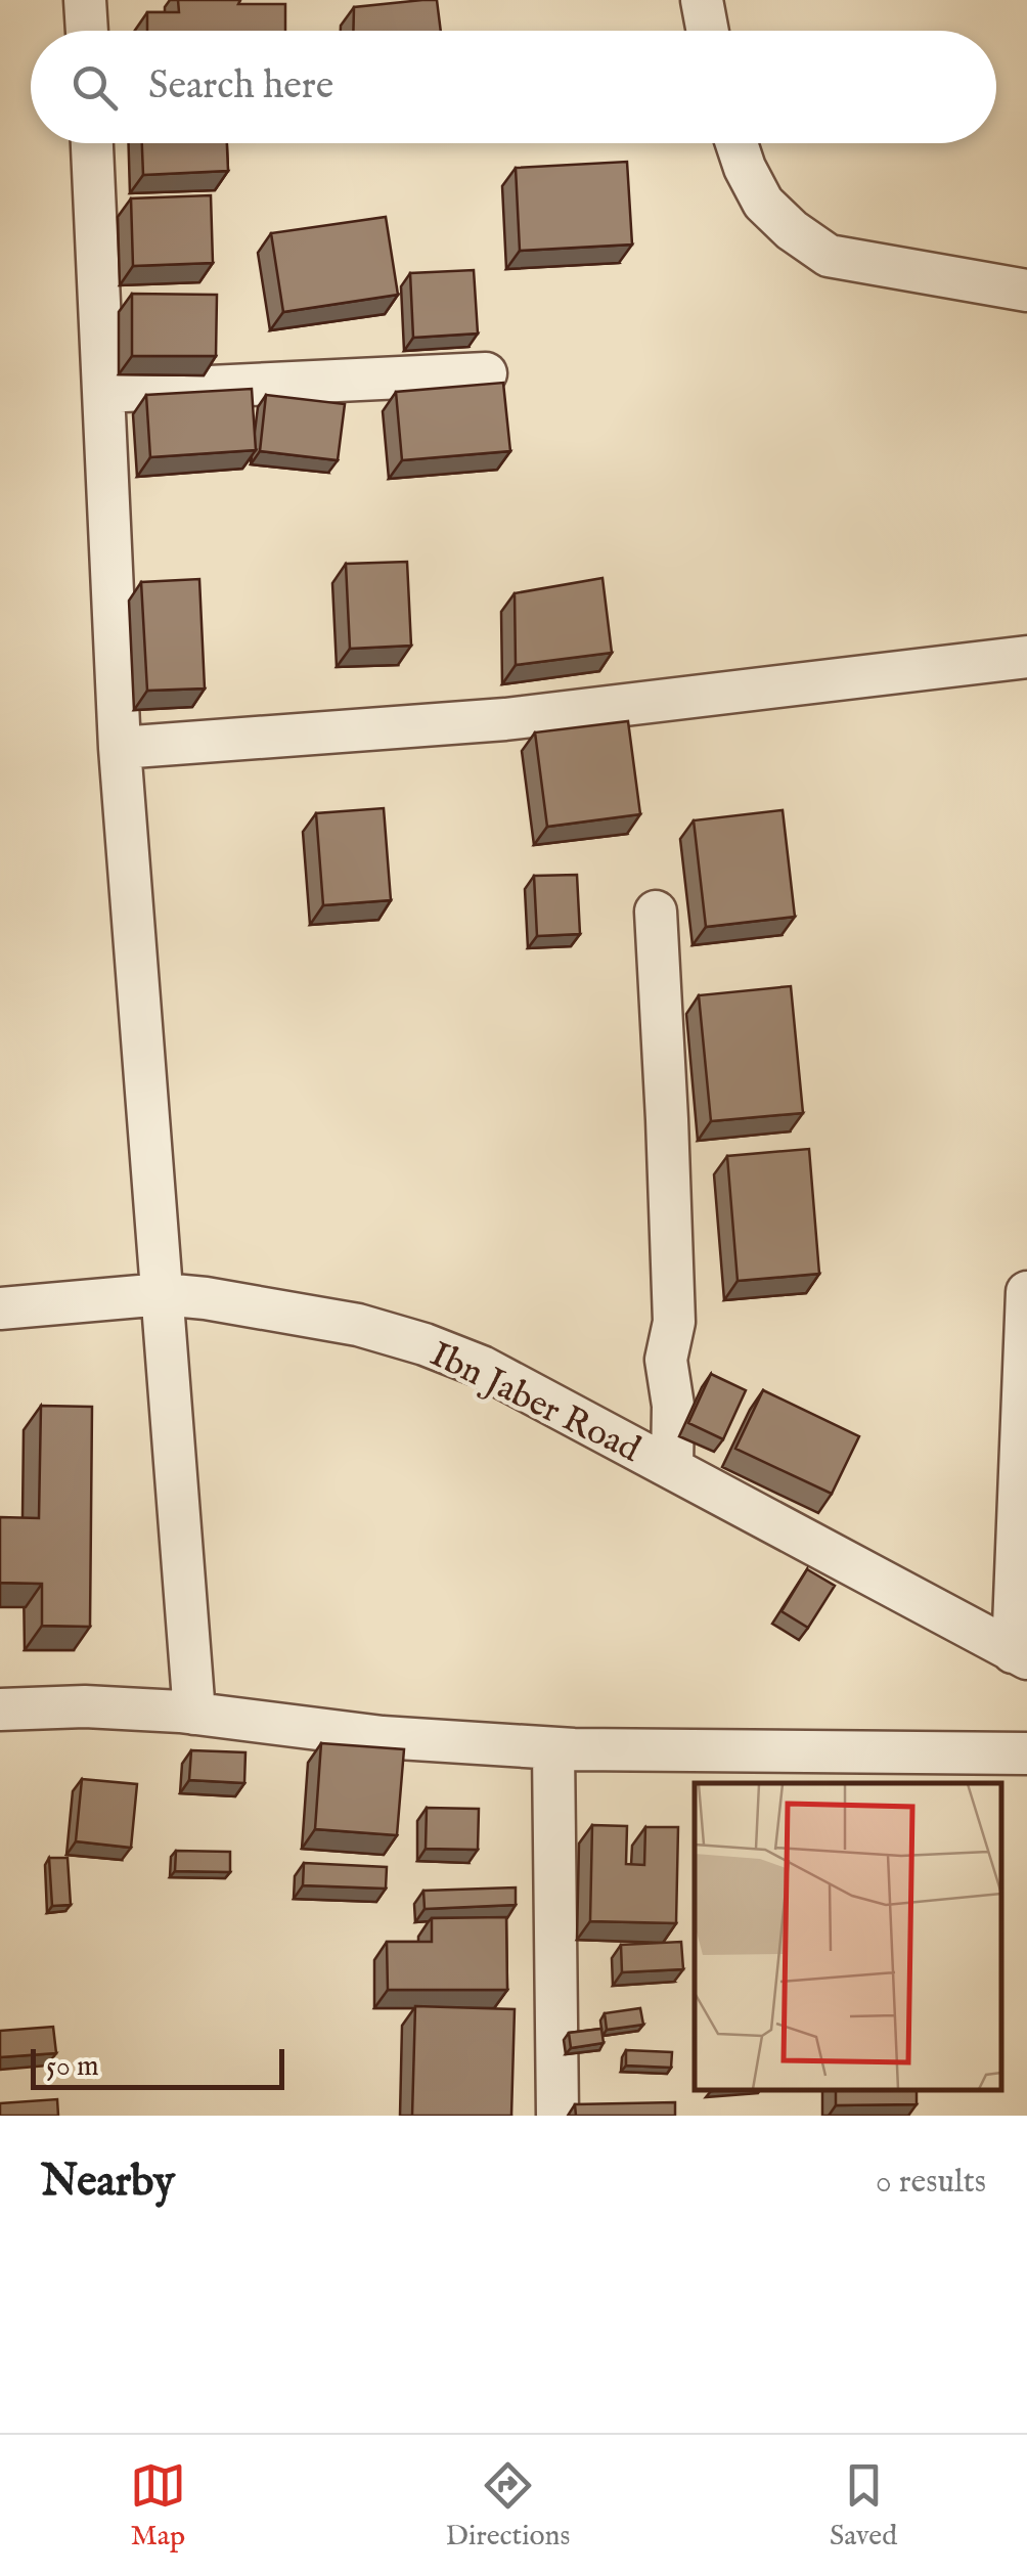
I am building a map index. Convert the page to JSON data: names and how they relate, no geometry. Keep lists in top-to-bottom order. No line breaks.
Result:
{"streets":{"street":["Ibn Jaber Road"]},"scale_bar":"50 m","page":{"search":"Search here","scale":"50 m","heading":["Nearby","0 results"],"nav":["Map","Directions","Saved"]}}
